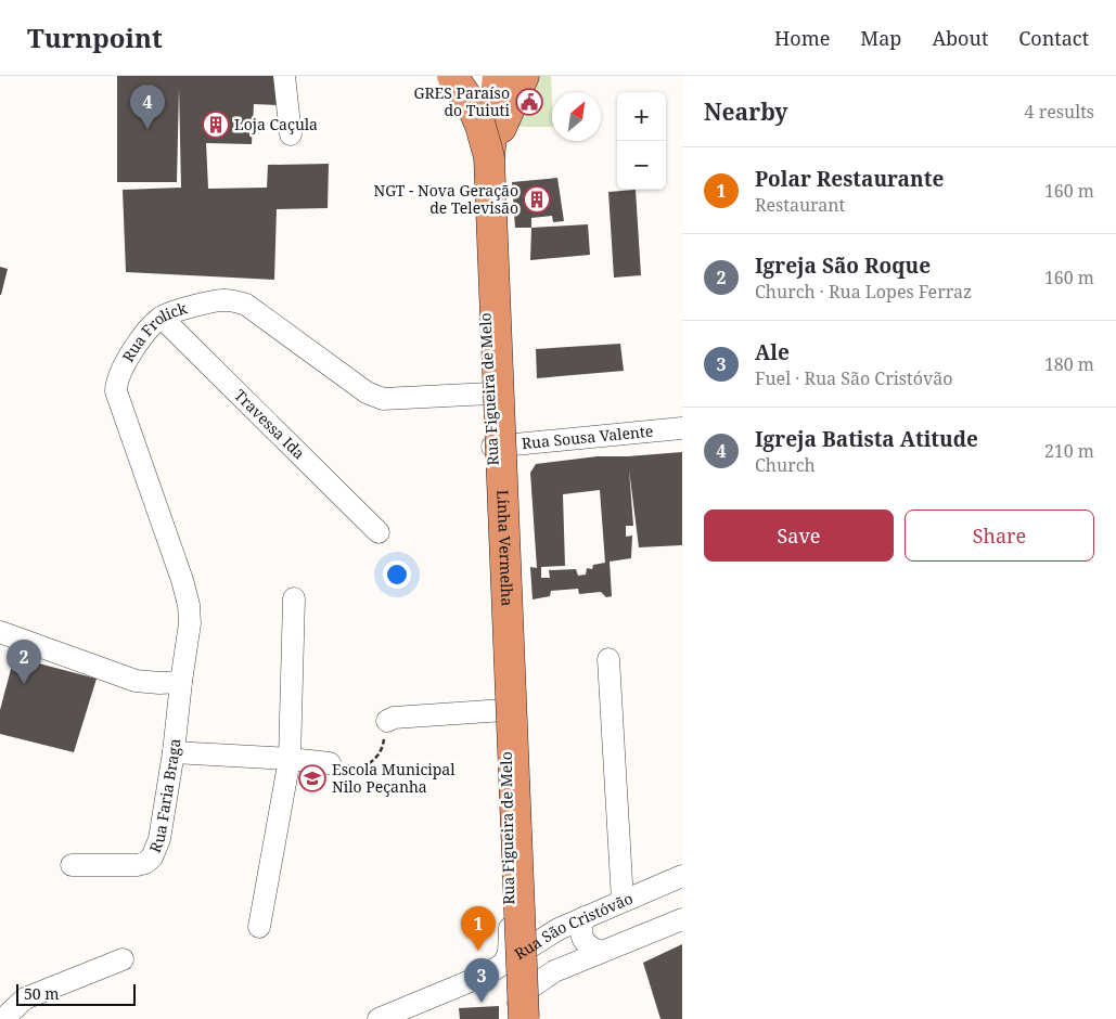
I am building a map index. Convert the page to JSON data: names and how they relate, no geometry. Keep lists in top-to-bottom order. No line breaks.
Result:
{"streets":{"highway":["Linha Vermelha"],"street":["Rua Frolick","Rua Figueira de Melo","Travessa Ida","Rua Sousa Valente","Rua Faria Braga","Rua São Cristóvão"]},"crossings":[["Rua Frolick","Rua Figueira de Melo"],["Rua Frolick","Travessa Ida"],["Rua Frolick","Rua Faria Braga"],["Rua Figueira de Melo","Rua Sousa Valente"],["Rua Figueira de Melo","Rua São Cristóvão"],["Linha Vermelha","Rua São Cristóvão"]],"places":{"public building":["GRES Paraíso do Tuiuti"],"building":["Loja Caçula","NGT - Nova Geração de Televisão"],"school or university":["Escola Municipal Nilo Peçanha"]},"scale_bar":"50 m","north":"top right","page":{"header":"Turnpoint","nav":["Home","Map","About","Contact"],"heading":["Nearby","4 results"],"pins":["4","2","1","3"],"map_buttons":["+","−"],"list":[{"mark":"1","name":"Polar Restaurante","note":"Restaurant","value":"160 m"},{"mark":"2","name":"Igreja São Roque","note":"Church · Rua Lopes Ferraz","value":"160 m"},{"mark":"3","name":"Ale","note":"Fuel · Rua São Cristóvão","value":"180 m"},{"mark":"4","name":"Igreja Batista Atitude","note":"Church","value":"210 m"}],"buttons":["Save","Share"],"scale":"50 m"}}
